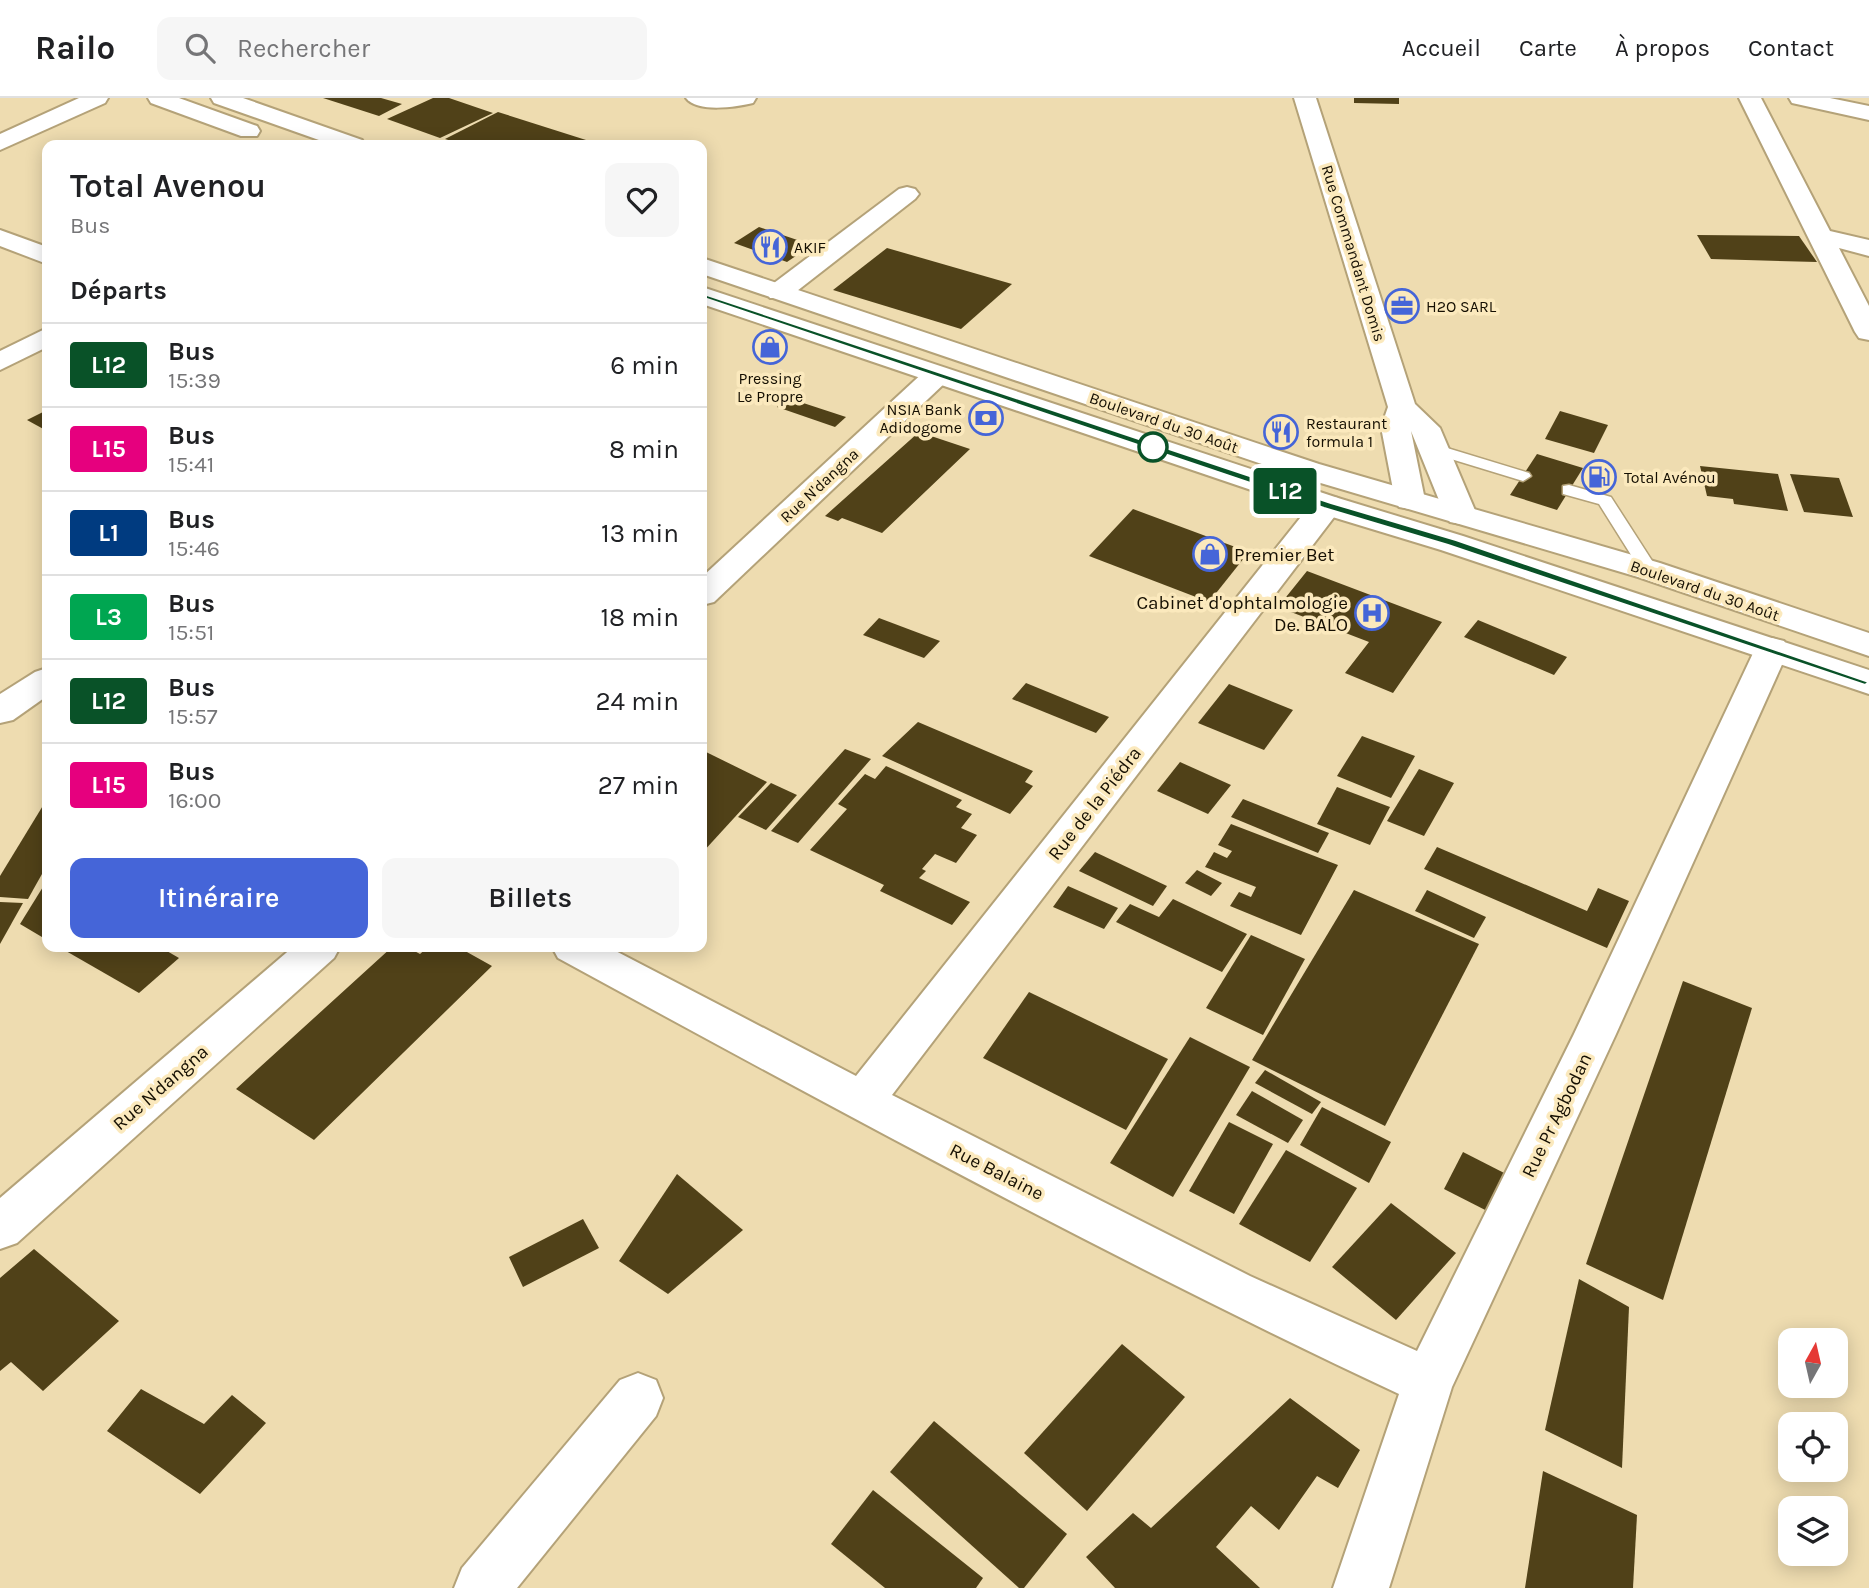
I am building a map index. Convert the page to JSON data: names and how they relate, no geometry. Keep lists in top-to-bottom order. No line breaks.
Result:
{"streets":{"main road":["Rue Commandant Domis","Boulevard du 30 Août","Rue N'dangna","Rue de la Piédra","Rue Pr Agbodan","Rue Balaine"]},"crossings":[["Rue Commandant Domis","Boulevard du 30 Août"],["Boulevard du 30 Août","Rue N'dangna"],["Boulevard du 30 Août","Rue de la Piédra"],["Boulevard du 30 Août","Rue Pr Agbodan"],["Rue de la Piédra","Rue Balaine"],["Rue Pr Agbodan","Rue Balaine"]],"places":{"restaurant":["AKIF","Restaurant formula 1"],"office":["H2O SARL"],"shop":["Pressing Le Propre","Premier Bet"],"bank":["NSIA Bank Adidogome"],"fuel station":["Total Avénou"],"hospital":["Cabinet d'ophtalmologie De. BALO"]},"lines":["bus line L12"],"north":"top","page":{"header":"Railo","search":"Rechercher","nav":["Accueil","Carte","À propos","Contact"],"on_map":"L12","heading":[["Total Avenou","Bus"],"Départs"],"list":[{"mark":"L12","name":"Bus","note":"15:39","value":"6 min"},{"mark":"L15","name":"Bus","note":"15:41","value":"8 min"},{"mark":"L1","name":"Bus","note":"15:46","value":"13 min"},{"mark":"L3","name":"Bus","note":"15:51","value":"18 min"},{"mark":"L12","name":"Bus","note":"15:57","value":"24 min"},{"mark":"L15","name":"Bus","note":"16:00","value":"27 min"}],"buttons":["Itinéraire","Billets"]}}
